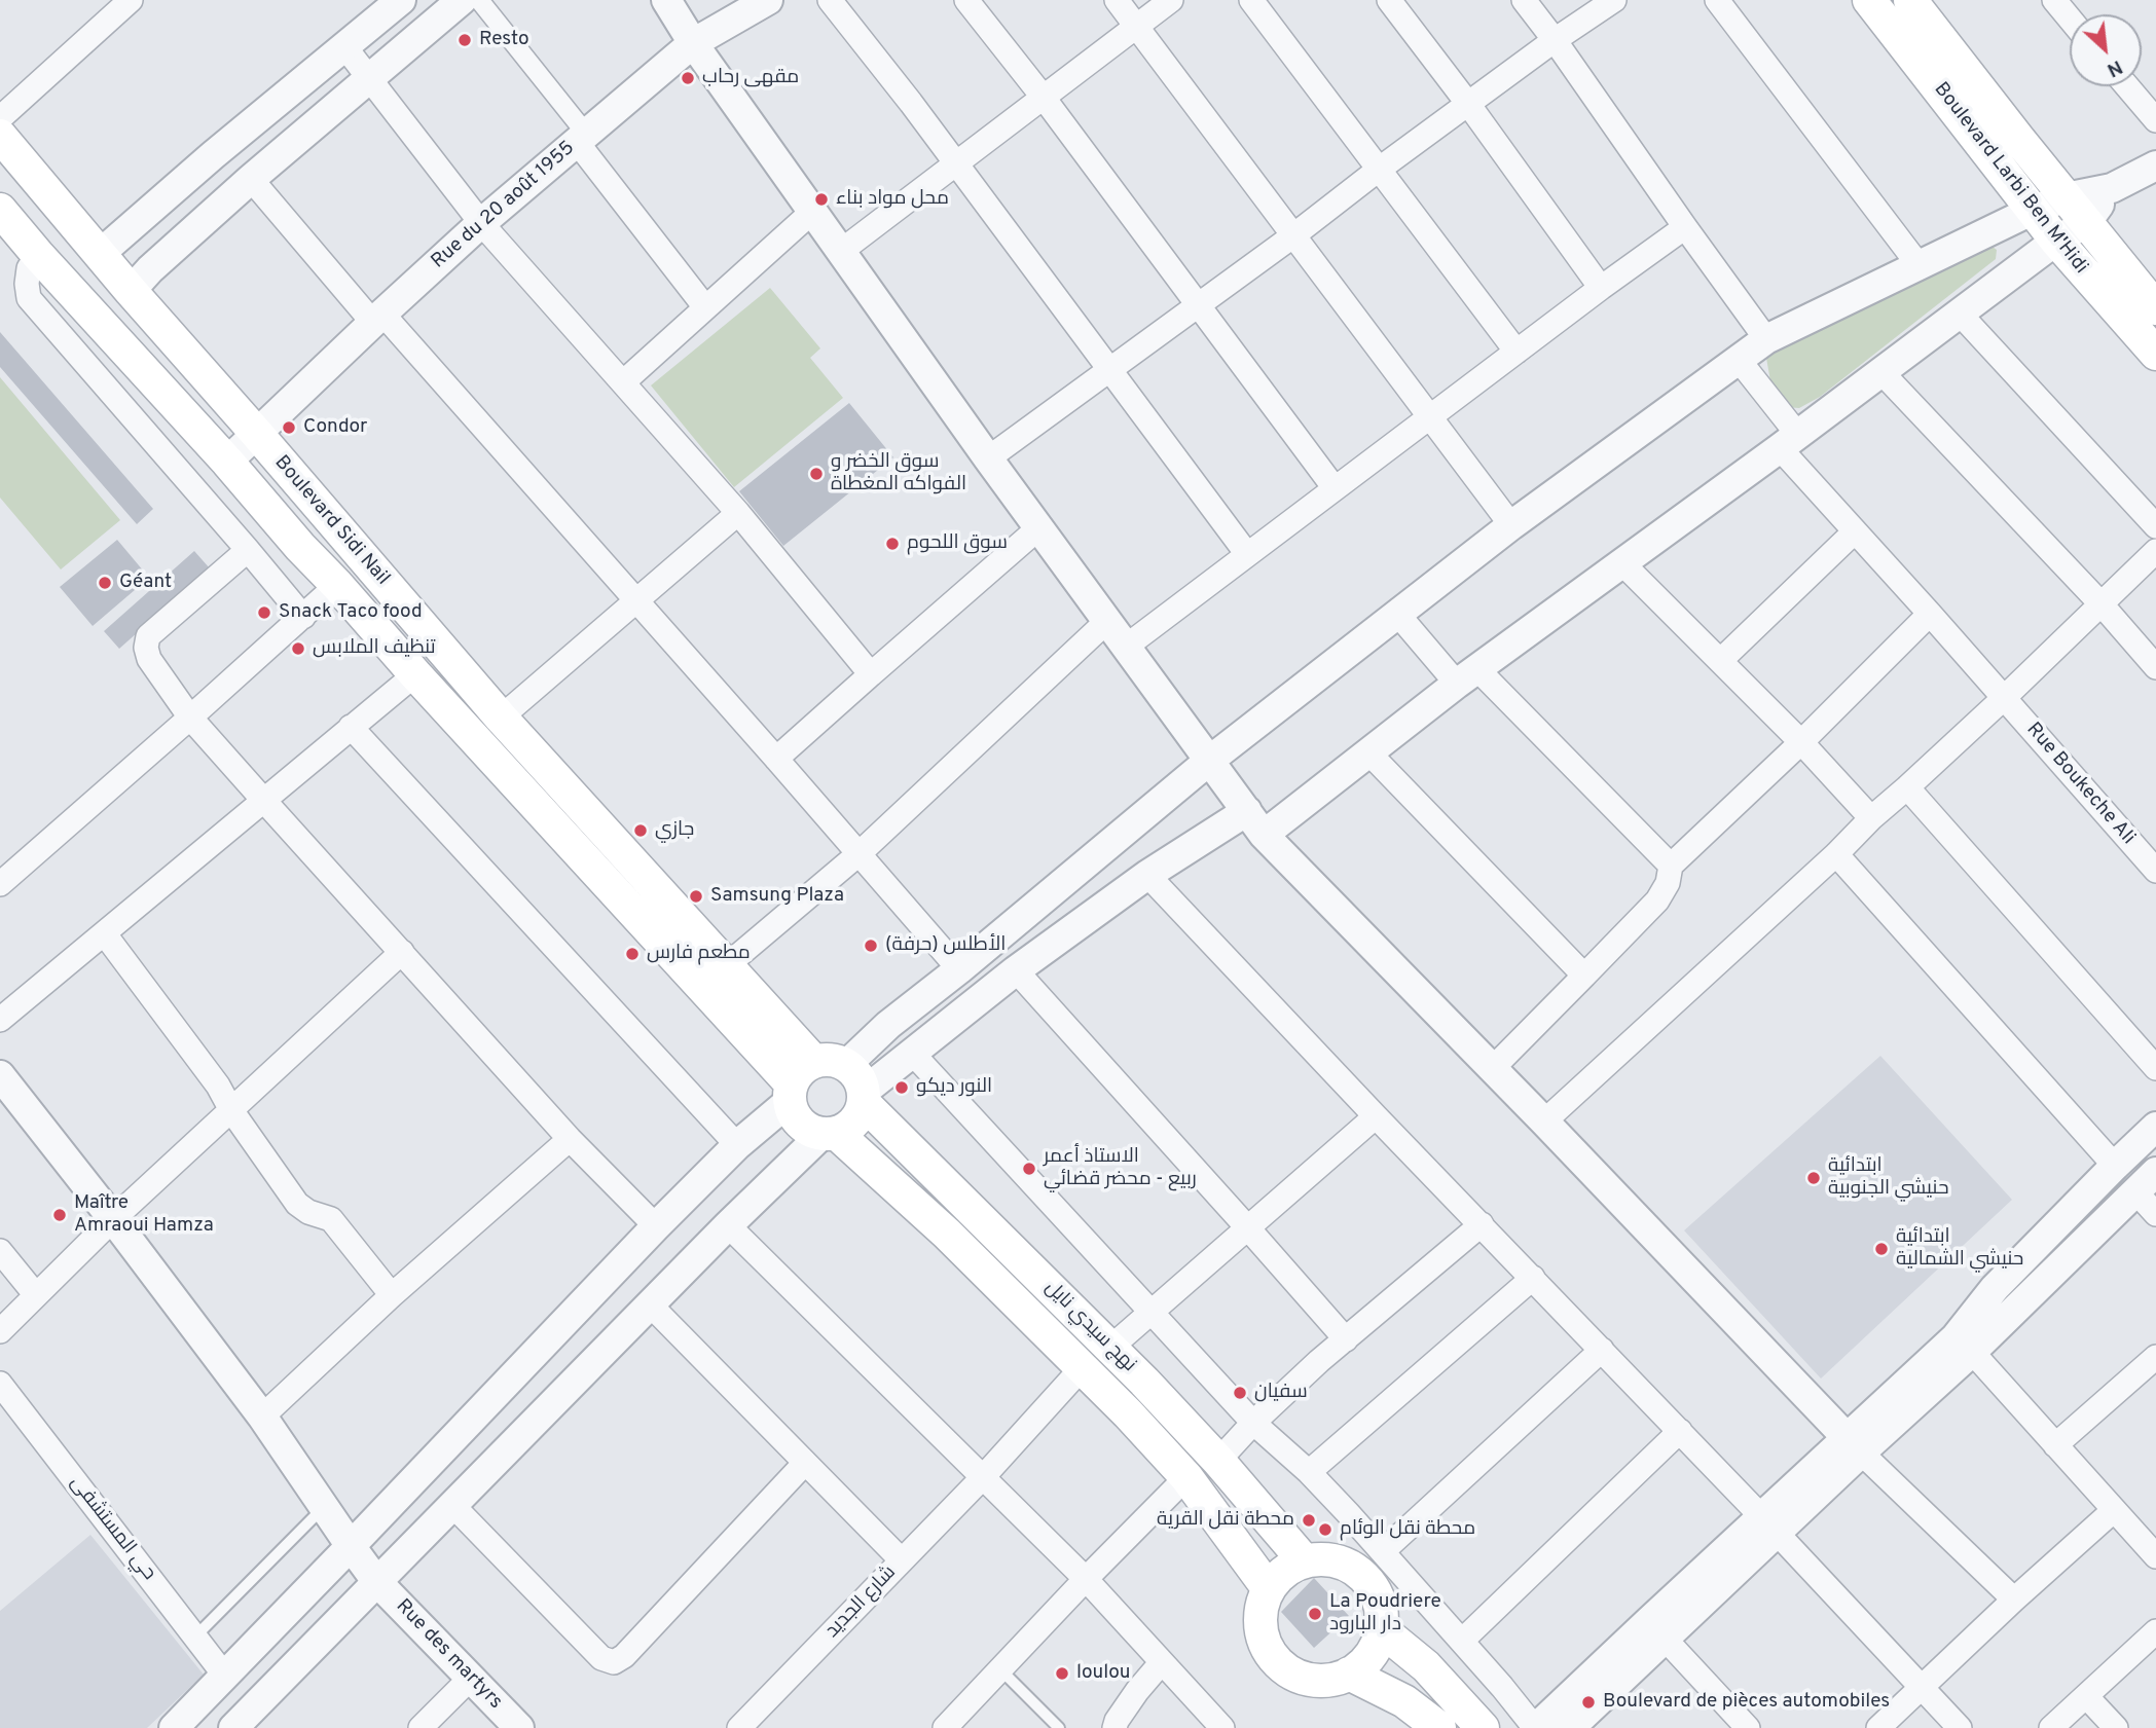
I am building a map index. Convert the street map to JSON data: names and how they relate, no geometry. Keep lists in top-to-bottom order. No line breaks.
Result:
{"streets":{"main road":["Boulevard Larbi Ben M'Hidi","Boulevard Sidi Nail","نهج سيدي نايل"],"street":["Rue du 20 août 1955","Rue Boukeche Ali","حي المستشفى","شارع الجديد","Rue des martyrs"]},"crossings":[["Rue du 20 août 1955","Boulevard Sidi Nail"],["Boulevard Sidi Nail","نهج سيدي نايل"],["نهج سيدي نايل","شارع الجديد"]],"places":["Resto","مقهى رحاب","محل مواد بناء","Condor","سوق الخضر و الفواكه المغطاة","سوق اللحوم","Géant","Snack Taco food","تنظيف الملابس","جازي","Samsung Plaza","الأطلس (حرفة)","مطعم فارس","النور ديكو","الاستاذ أعمر ربيع - محضر قضائي","ابتدائية حنيشي الجنوبية","Maître Amraoui Hamza","ابتدائية حنيشي الشمالية","سفيان","محطة نقل القرية","محطة نقل الوئام","La Poudriere دار البارود","loulou","Boulevard de pièces automobiles"],"north":"bottom right"}
